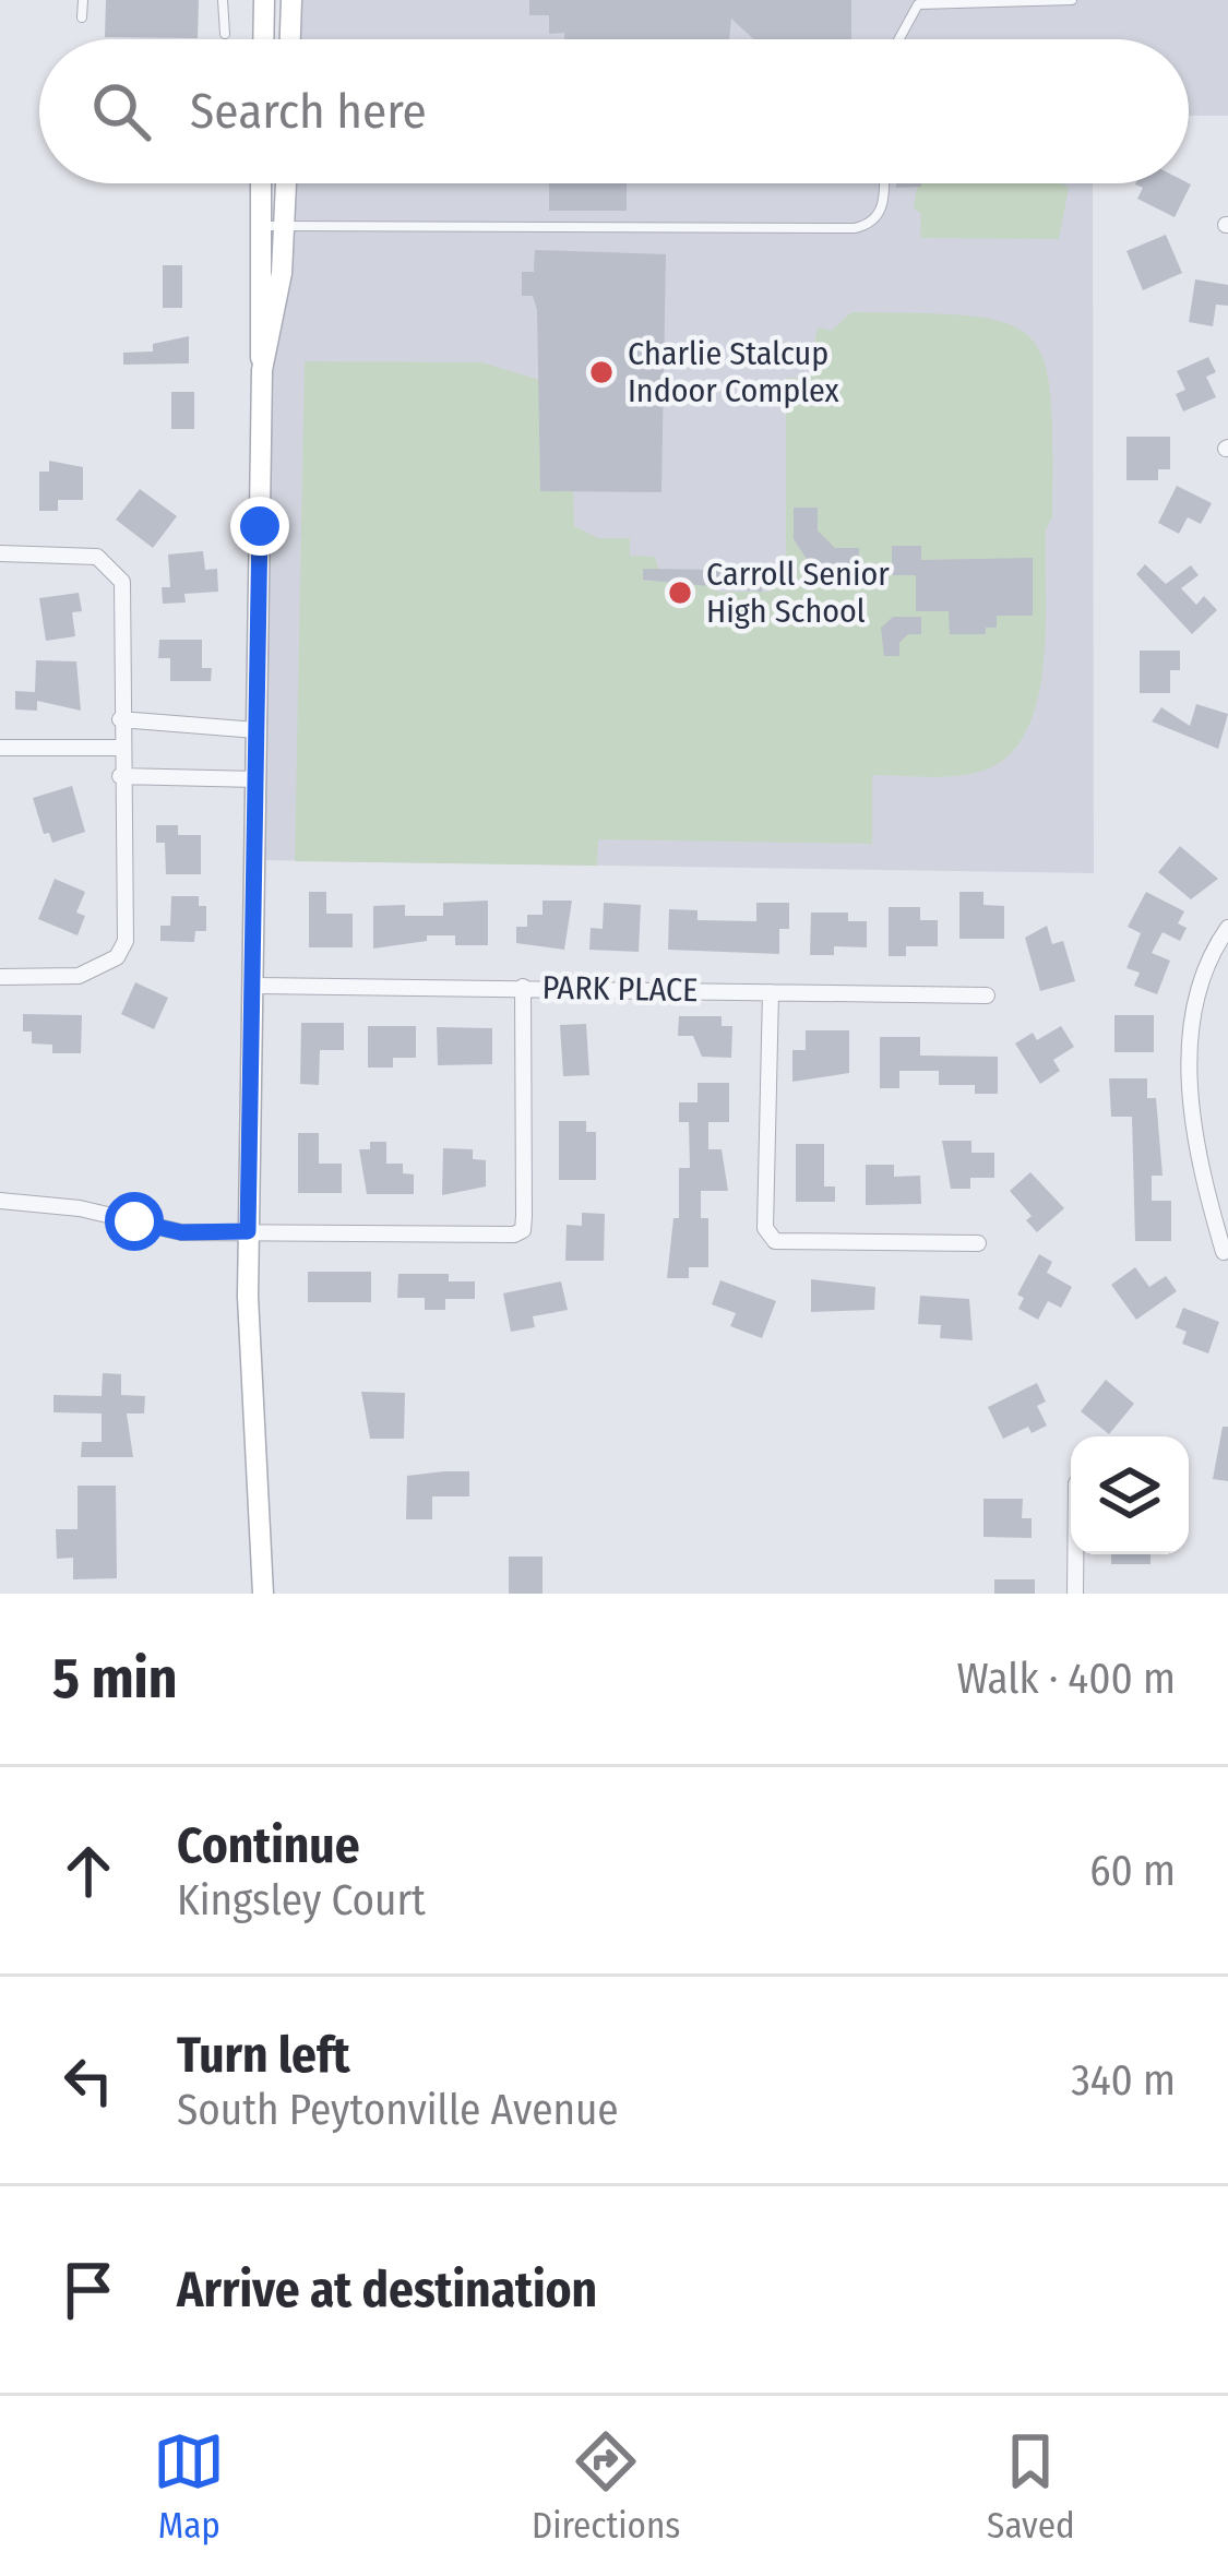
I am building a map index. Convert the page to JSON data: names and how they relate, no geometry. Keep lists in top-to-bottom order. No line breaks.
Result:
{"streets":{"street":["PARK PLACE"]},"places":["Charlie Stalcup Indoor Complex","Carroll Senior High School"],"page":{"search":"Search here","heading":["5 min","Walk · 400 m"],"list":[["Continue","Kingsley Court","60 m"],["Turn left","South Peytonville Avenue","340 m"],"Arrive at destination"],"nav":["Map","Directions","Saved"]}}
